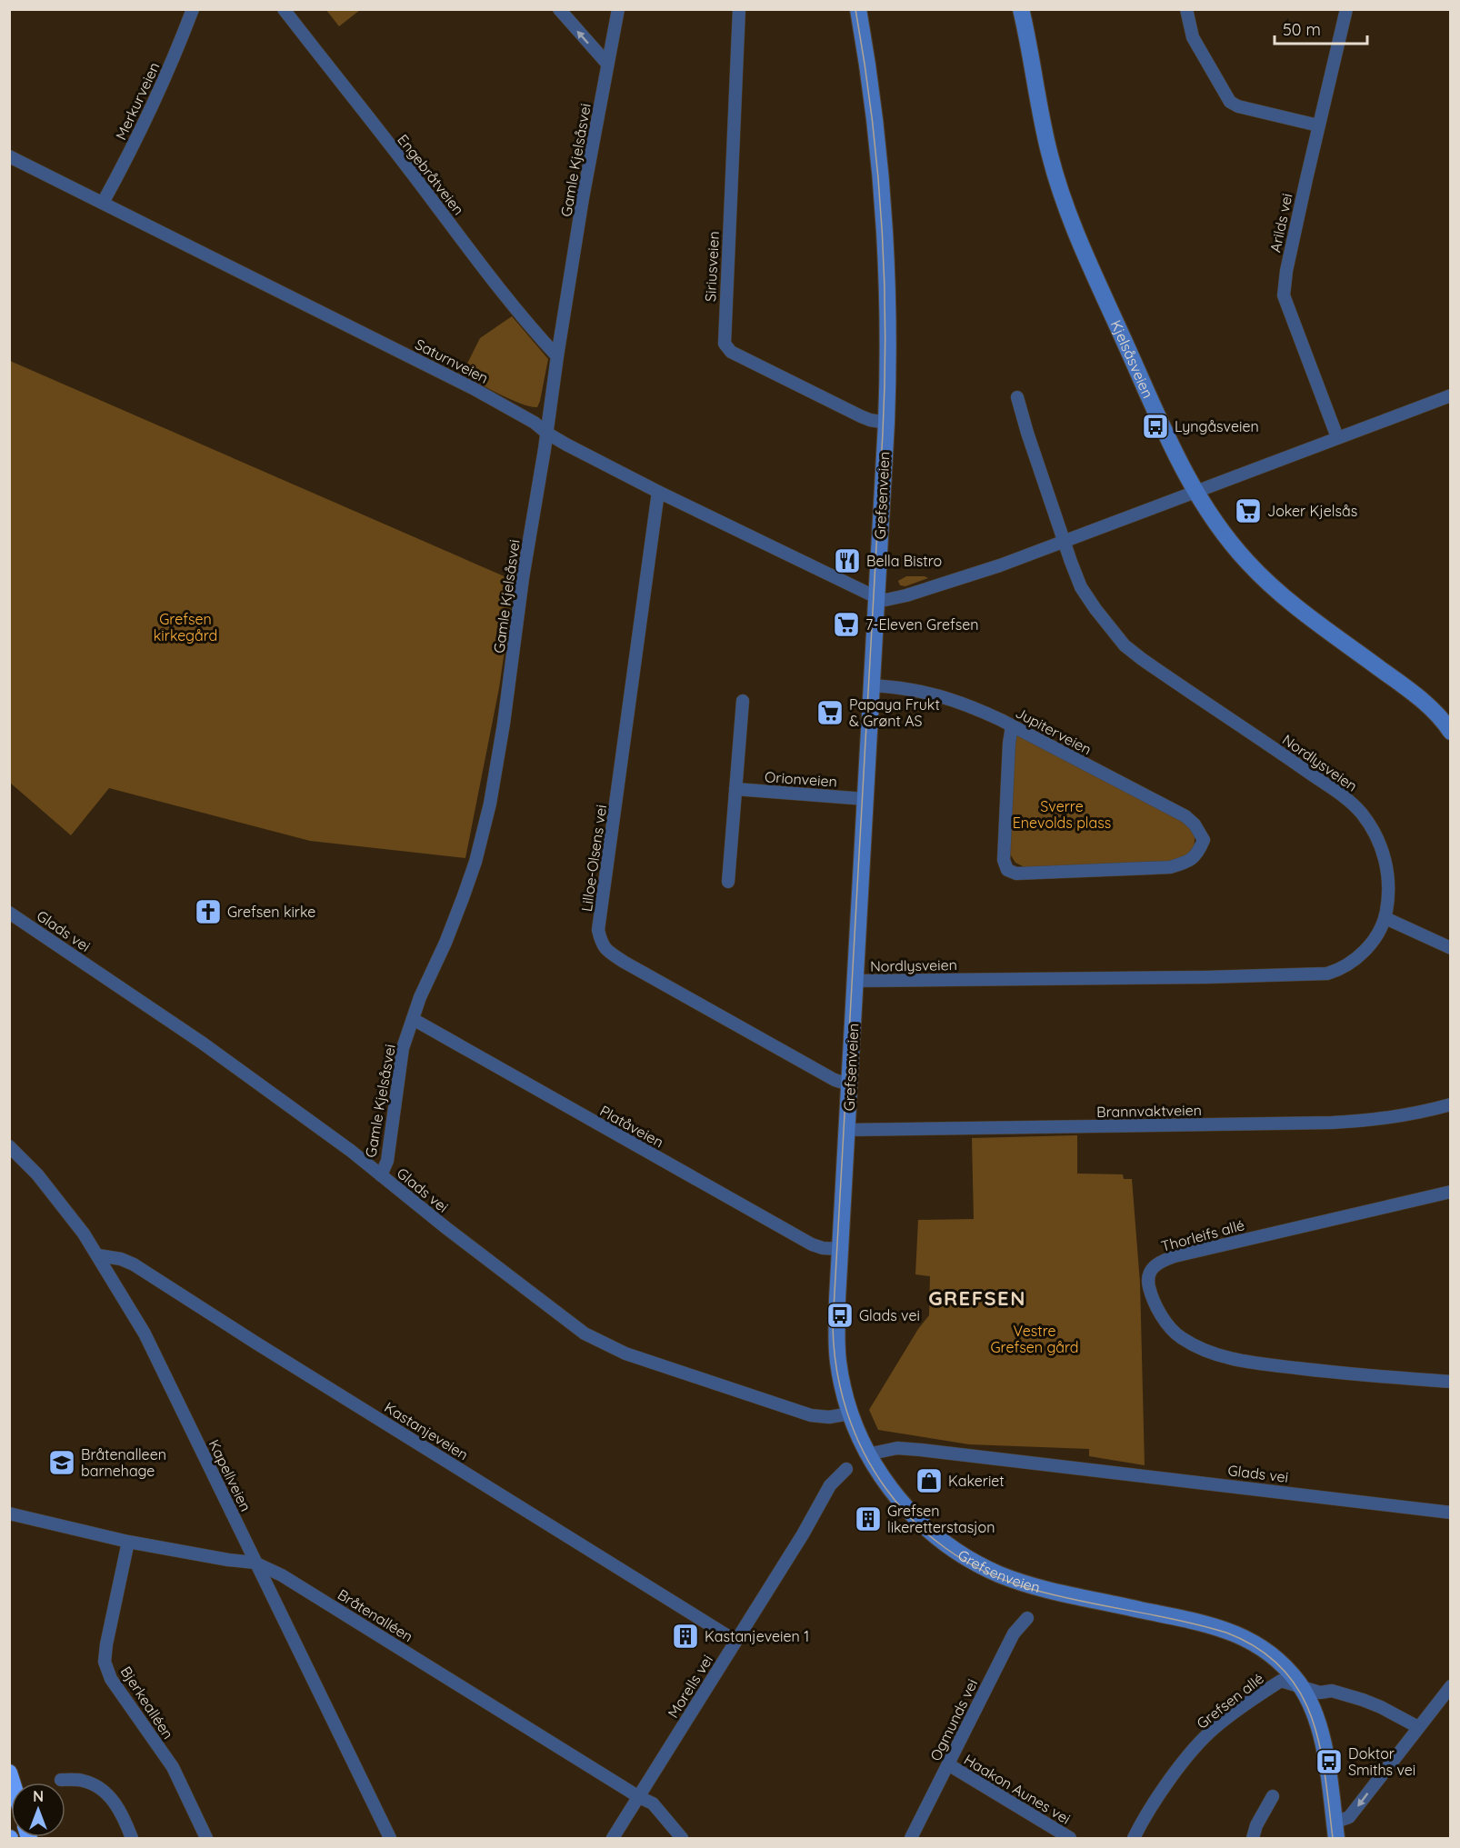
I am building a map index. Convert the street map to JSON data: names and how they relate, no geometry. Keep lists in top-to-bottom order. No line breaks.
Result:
{"streets":{"main road":["Kjelsåsveien","Grefsenveien"],"street":["Merkurveien","Gamle Kjelsåsvei","Engebråtveien","Arilds vei","Siriusveien","Saturnveien","Jupiterveien","Nordlysveien","Orionveien","Lilloe-Olsens vei","Glads vei","Brannvaktveien","Platåveien","Thorleifs allé","Kastanjeveien","Kapellveien","Bråtenalléen","Morells vei","Grefsen allé","Bjerkealléen","Ogmunds vei","Haakon Aunes vei"]},"crossings":[["Merkurveien","Saturnveien"],["Gamle Kjelsåsvei","Engebråtveien"],["Gamle Kjelsåsvei","Saturnveien"],["Gamle Kjelsåsvei","Glads vei"],["Gamle Kjelsåsvei","Platåveien"],["Siriusveien","Grefsenveien"],["Saturnveien","Grefsenveien"],["Saturnveien","Lilloe-Olsens vei"],["Grefsenveien","Jupiterveien"],["Grefsenveien","Nordlysveien"],["Grefsenveien","Orionveien"],["Grefsenveien","Lilloe-Olsens vei"],["Grefsenveien","Glads vei"],["Grefsenveien","Brannvaktveien"],["Grefsenveien","Platåveien"],["Grefsenveien","Grefsen allé"],["Kastanjeveien","Kapellveien"],["Kastanjeveien","Morells vei"],["Kapellveien","Bråtenalléen"],["Bråtenalléen","Morells vei"],["Bråtenalléen","Bjerkealléen"],["Ogmunds vei","Haakon Aunes vei"]],"districts":["GREFSEN"],"parks":["Grefsen kirkegård","Sverre Enevolds plass","Vestre Grefsen gård"],"places":{"bus stop":["Lyngåsveien","Glads vei","Doktor Smiths vei"],"supermarket":["Joker Kjelsås","7-Eleven Grefsen","Papaya Frukt & Grønt AS"],"restaurant":["Bella Bistro"],"church":["Grefsen kirke"],"school or university":["Bråtenalleen barnehage"],"shop":["Kakeriet"],"building":["Grefsen likeretterstasjon","Kastanjeveien 1"]},"scale_bar":"50 m","north":"top"}
